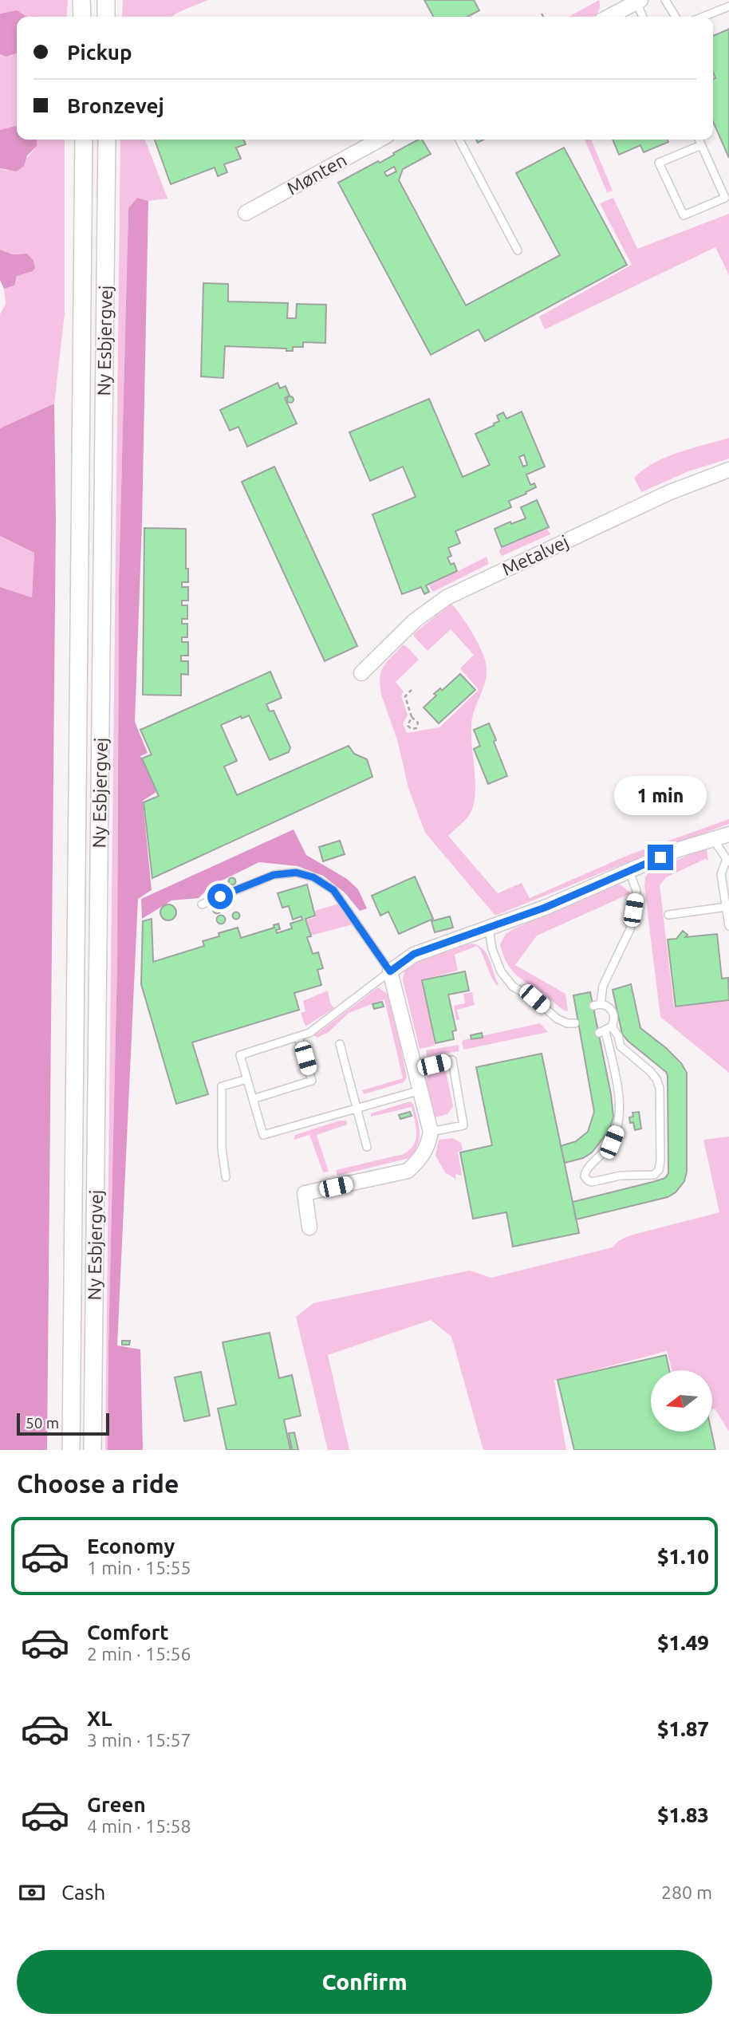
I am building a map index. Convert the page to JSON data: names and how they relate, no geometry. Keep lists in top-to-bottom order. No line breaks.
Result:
{"streets":{"street":["Mønten","Ny Esbjergvej","Metalvej"]},"scale_bar":"50 m","north":"left","page":{"banner":["Pickup","Bronzevej"],"bubble":"1 min","scale":"50 m","heading":"Choose a ride","list":[{"name":"Economy","note":"1 min · 15:55","value":"$1.10"},{"name":"Comfort","note":"2 min · 15:56","value":"$1.49"},{"name":"XL","note":"3 min · 15:57","value":"$1.87"},{"name":"Green","note":"4 min · 15:58","value":"$1.83"}],"pay":["Cash","280 m"],"buttons":"Confirm"}}
